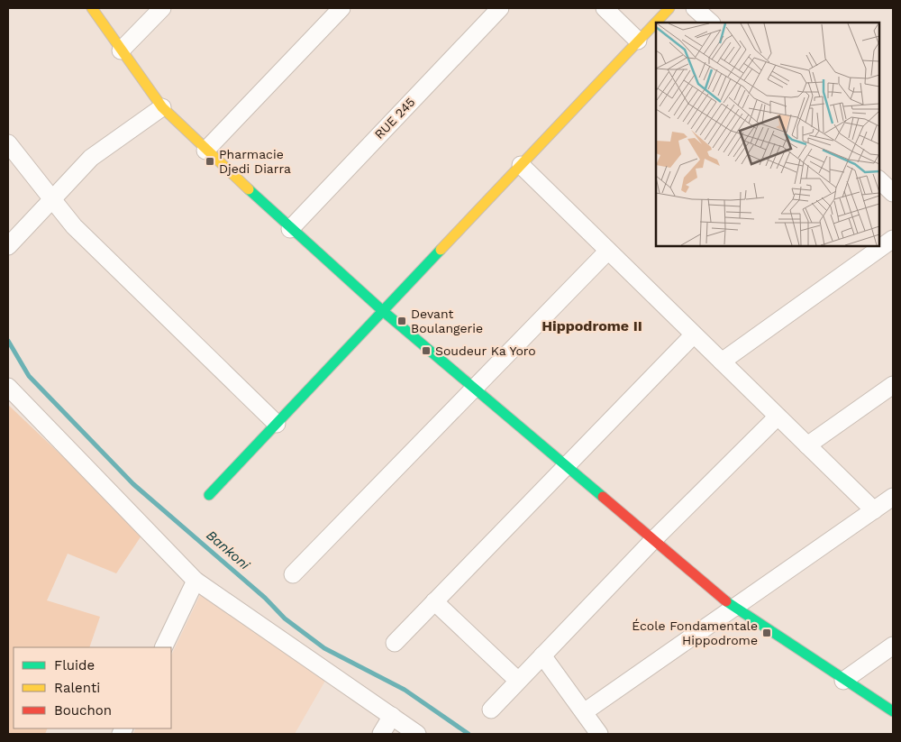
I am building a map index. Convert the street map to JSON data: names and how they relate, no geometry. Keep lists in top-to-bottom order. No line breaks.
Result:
{"streets":{"street":["RUE 245"]},"districts":["Hippodrome II"],"water":["Bankoni"],"places":{"transit":["Pharmacie Djedi Diarra","Devant Boulangerie","Soudeur Ka Yoro","École Fondamentale Hippodrome"]},"legend":["Fluide","Ralenti","Bouchon"]}
